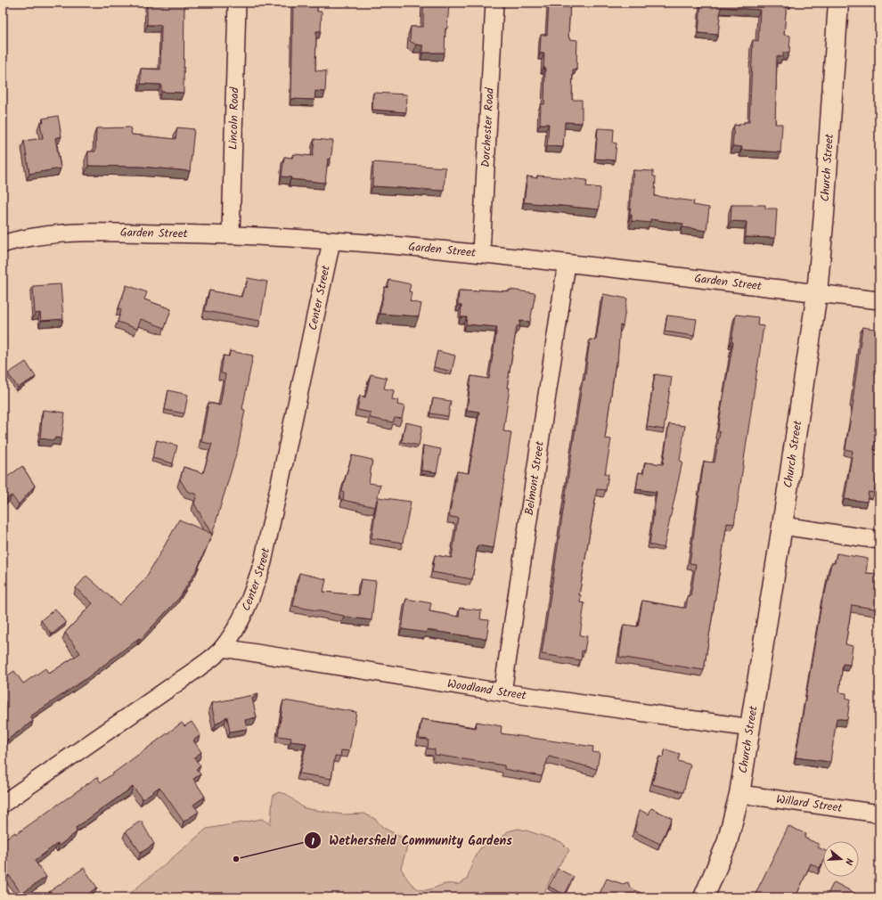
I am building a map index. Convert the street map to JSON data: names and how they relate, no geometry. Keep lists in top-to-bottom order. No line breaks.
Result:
{"streets":{"street":["Lincoln Road","Dorchester Road","Church Street","Garden Street","Center Street","Belmont Street","Woodland Street","Willard Street"]},"crossings":[["Lincoln Road","Garden Street"],["Dorchester Road","Garden Street"],["Church Street","Garden Street"],["Church Street","Woodland Street"],["Church Street","Willard Street"],["Garden Street","Center Street"],["Garden Street","Belmont Street"],["Center Street","Woodland Street"],["Belmont Street","Woodland Street"]],"places":["Wethersfield Community Gardens"],"north":"right"}
